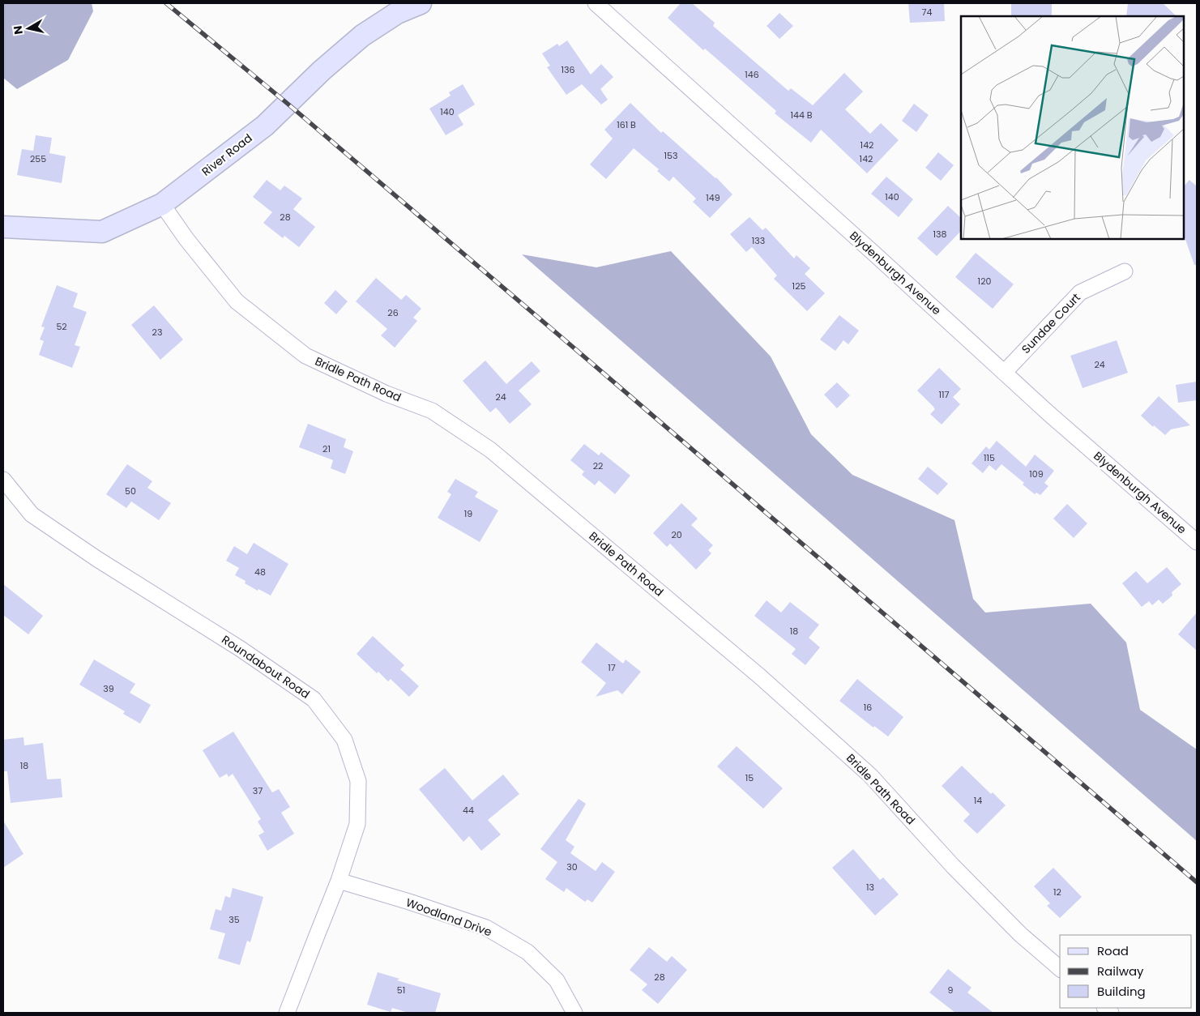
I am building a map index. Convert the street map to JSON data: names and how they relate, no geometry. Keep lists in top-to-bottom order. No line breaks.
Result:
{"streets":{"street":["River Road","Blydenburgh Avenue","Sundae Court","Bridle Path Road","Roundabout Road","Woodland Drive"]},"crossings":[["River Road","Bridle Path Road"],["Blydenburgh Avenue","Sundae Court"],["Roundabout Road","Woodland Drive"]],"house_numbers":["74","136","146","140","144 B","161 B","142","153","255","142","140","149","28","138","133","120","125","26","52","23","24","117","24","21","115","22","109","50","19","20","48","18","17","39","16","18","15","37","14","44","30","13","12","35","28","51","9"],"legend":["Road","Railway","Building"],"north":"left"}
